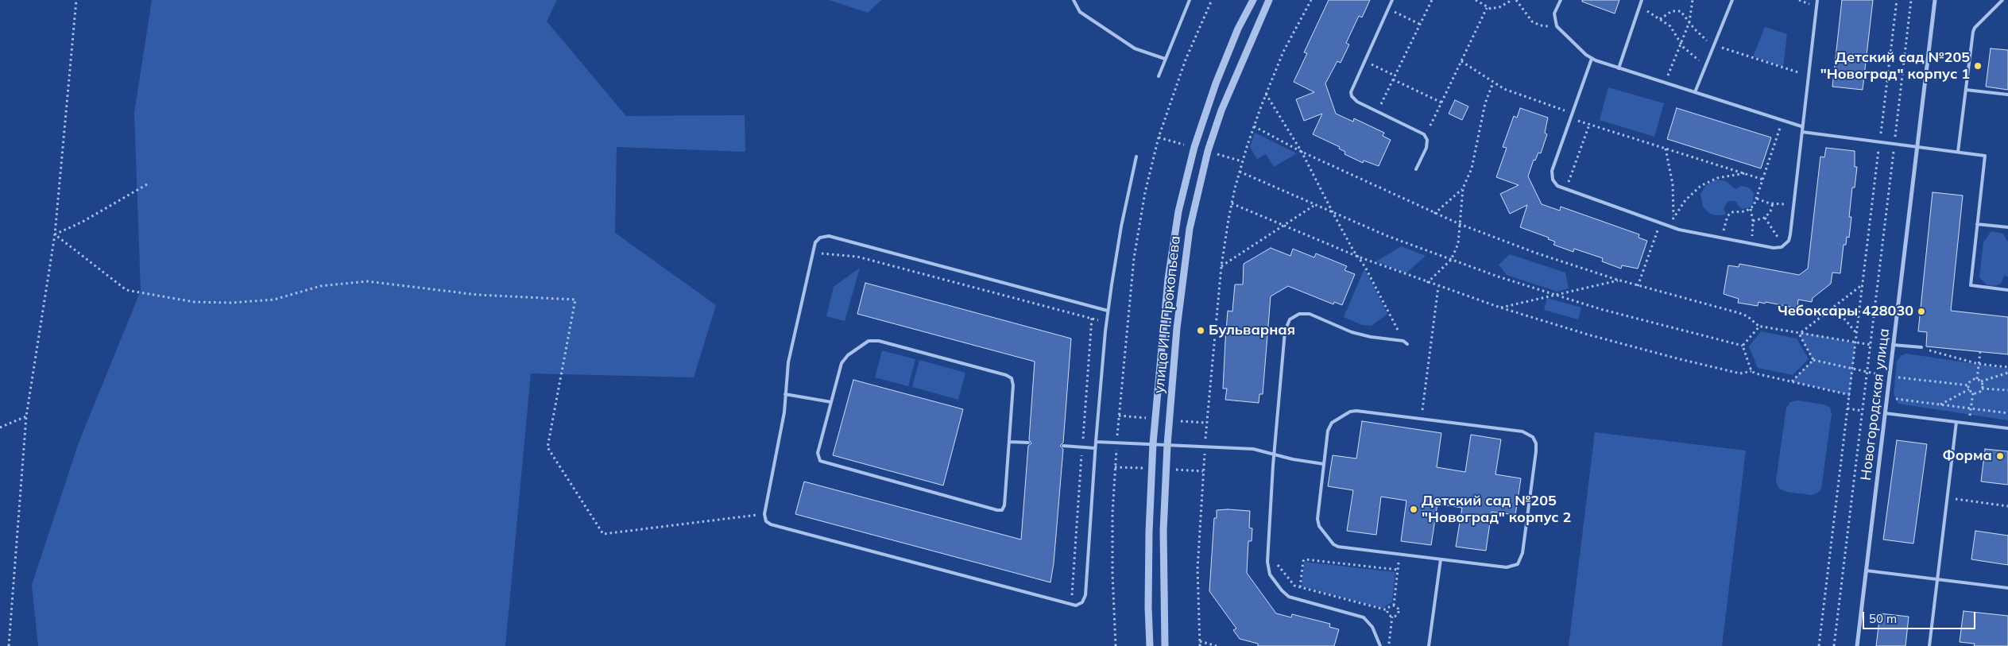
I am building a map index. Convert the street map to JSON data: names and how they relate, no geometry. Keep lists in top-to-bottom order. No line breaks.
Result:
{"streets":{"street":["улица И.П.Прокопьева","Новогородская улица"]},"places":["Детский сад №205 \"Новоград\" корпус 1","Чебоксары 428030","Бульварная","Форма","Детский сад №205 \"Новоград\" корпус 2"],"scale_bar":"50 m"}
